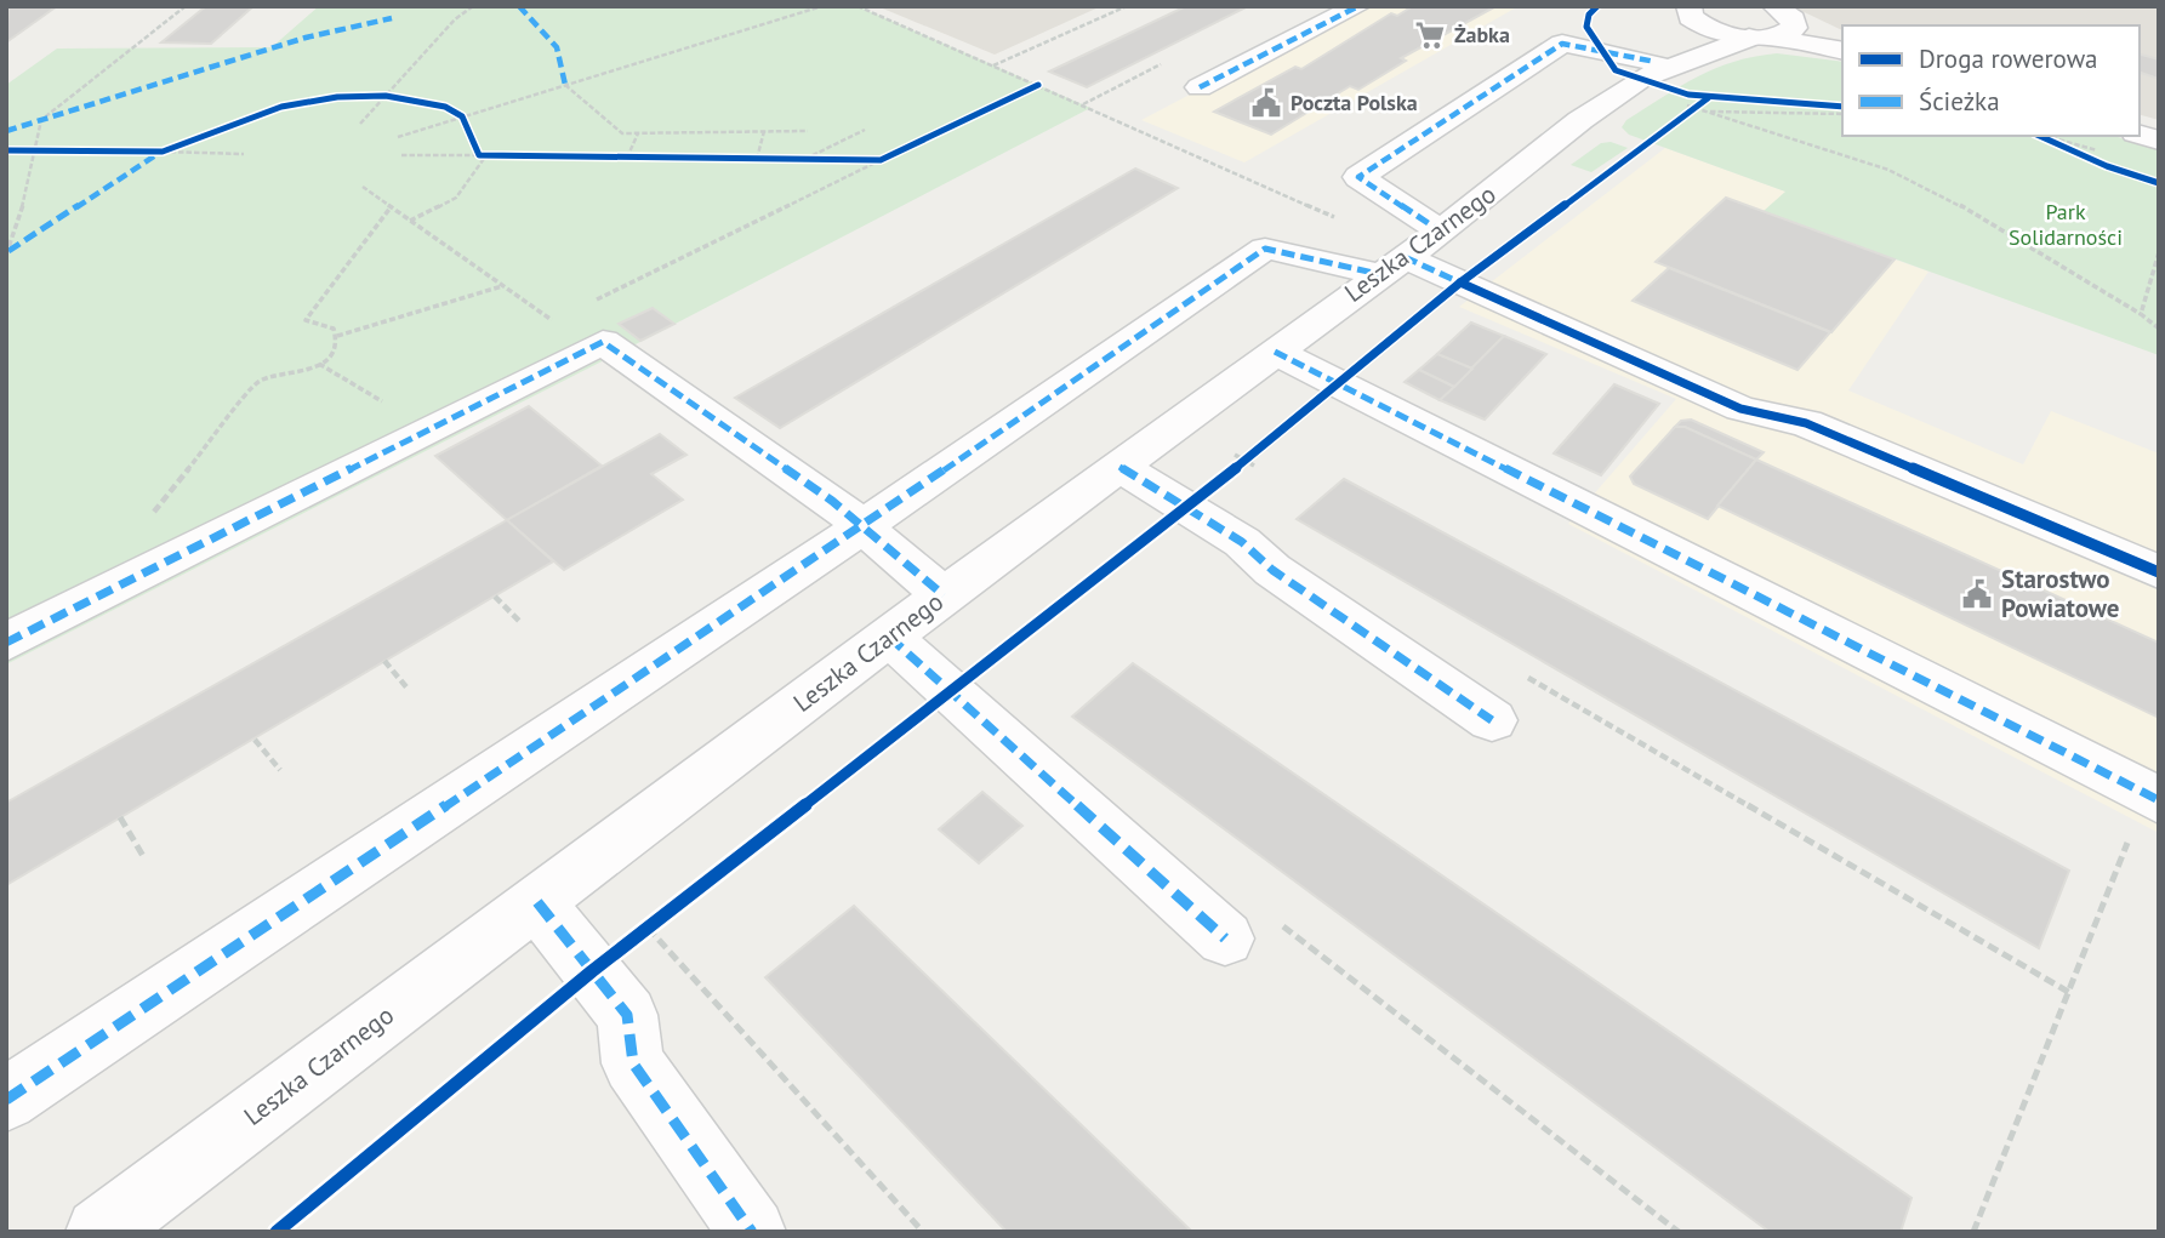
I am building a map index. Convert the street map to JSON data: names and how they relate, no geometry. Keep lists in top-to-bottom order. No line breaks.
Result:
{"streets":{"street":["Leszka Czarnego"]},"parks":["Park Solidarności"],"places":{"supermarket":["Żabka"],"public building":["Poczta Polska","Starostwo Powiatowe"]},"legend":["Droga rowerowa","Ścieżka"]}
